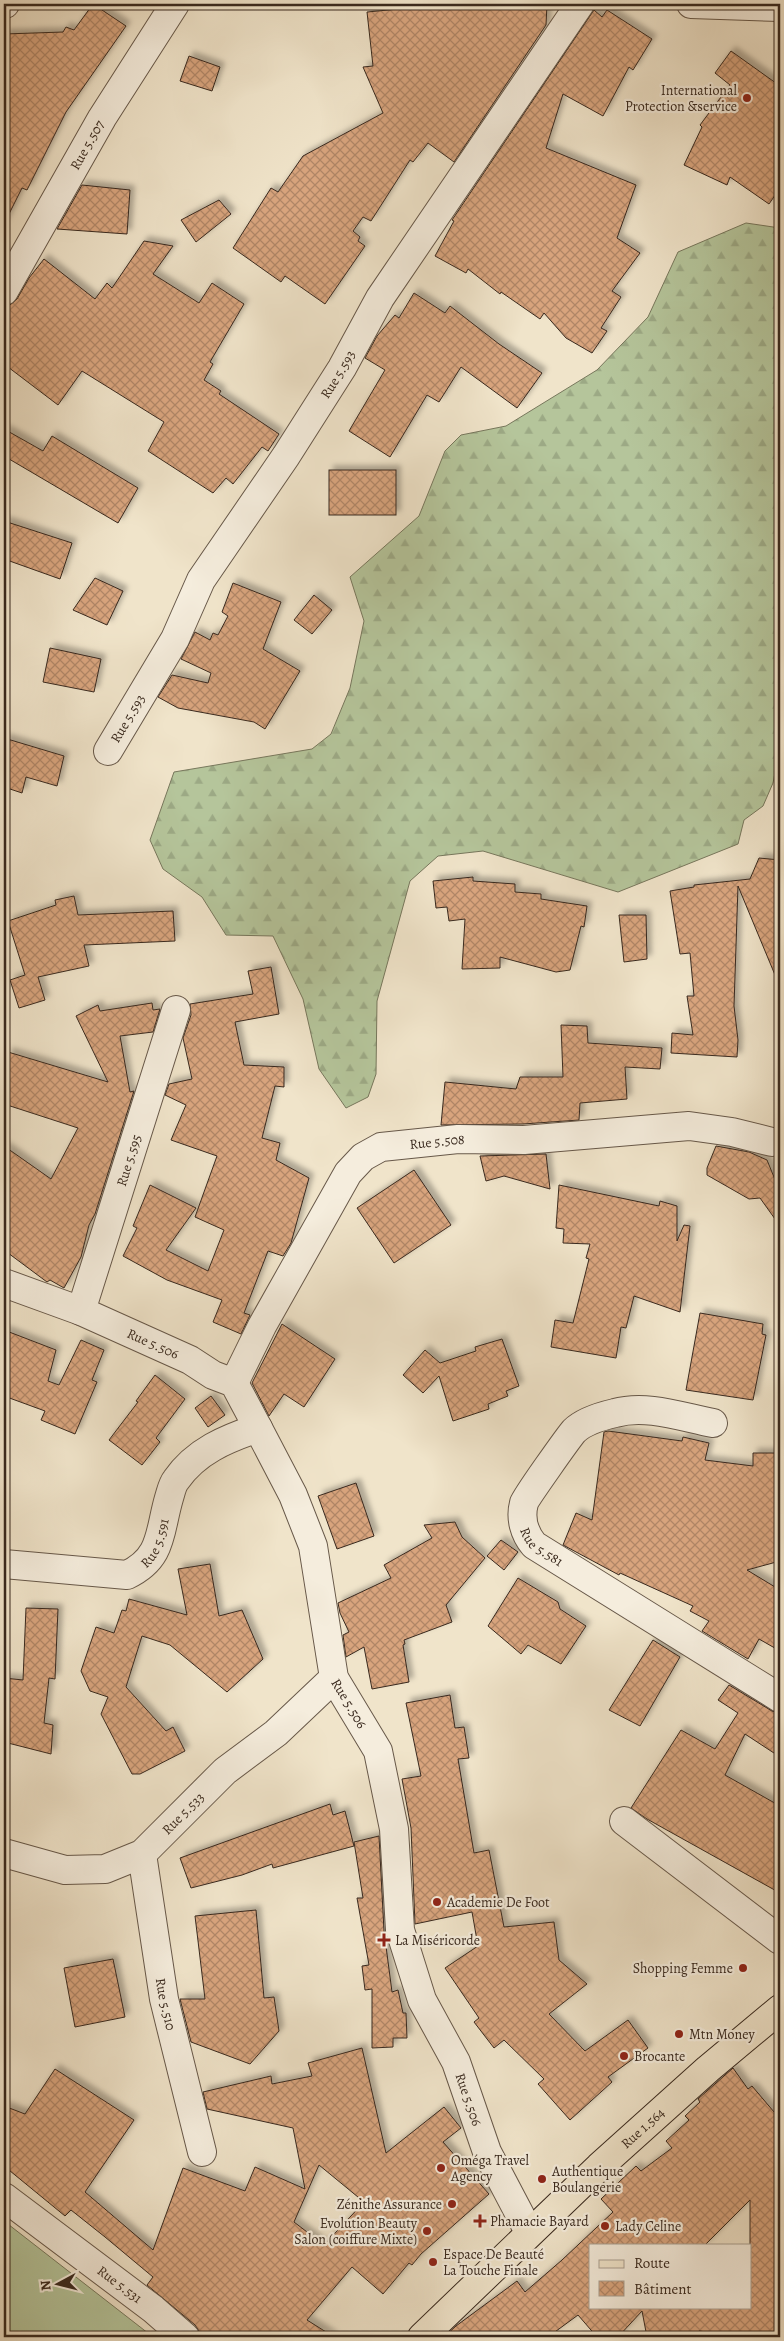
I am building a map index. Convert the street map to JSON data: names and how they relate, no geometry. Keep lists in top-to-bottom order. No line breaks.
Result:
{"streets":{"main road":["Rue 1.564"],"street":["Rue 5.507","Rue 5.593","Rue 5.508","Rue 5.595","Rue 5.506","Rue 5.591","Rue 5.581","Rue 5.533","Rue 5.510","Rue 5.531"]},"crossings":[["Rue 5.508","Rue 5.506"],["Rue 5.595","Rue 5.506"],["Rue 5.506","Rue 5.591"],["Rue 5.506","Rue 5.533"],["Rue 5.506","Rue 1.564"],["Rue 5.533","Rue 5.510"]],"places":{"other":["International Protection &service","Academie De Foot","Shopping Femme","Mtn Money","Brocante","Oméga Travel Agency","Authentique Boulangerie","Zénithe Assurance","Lady Celine","Evolution Beauty Salon (coiffure Mixte)","Espace De Beauté La Touche Finale"],"health":["La Miséricorde","Phamacie Bayard"]},"legend":["Route","Bâtiment"],"north":"left"}
